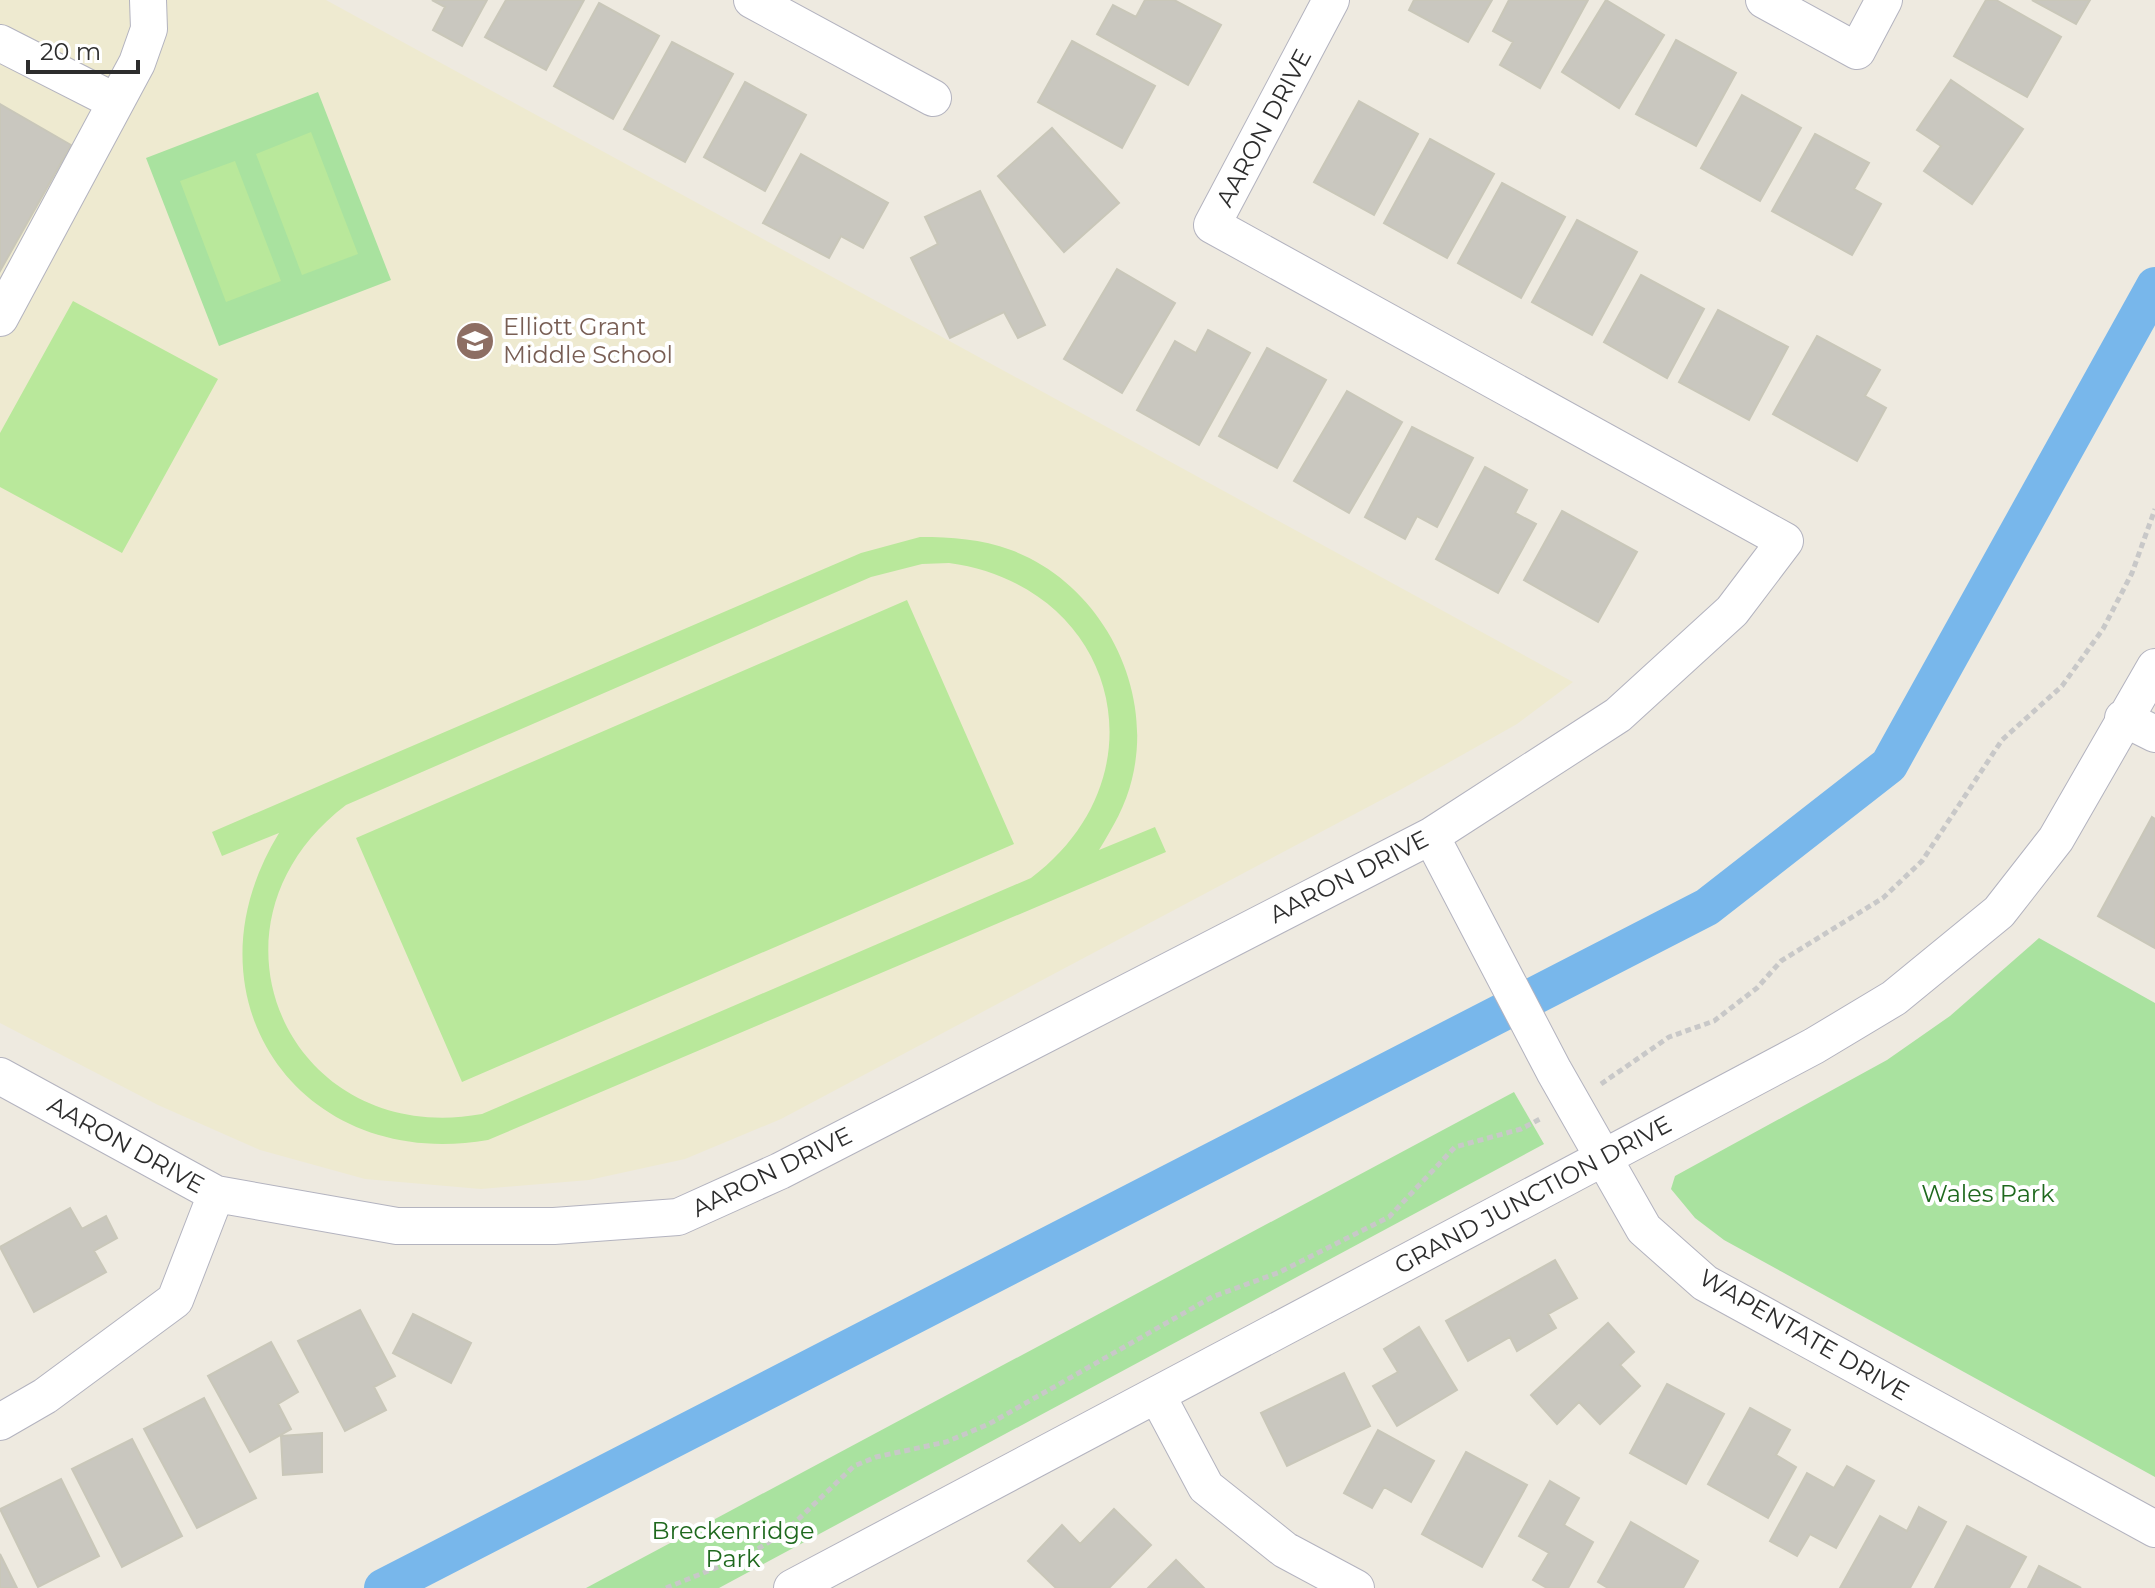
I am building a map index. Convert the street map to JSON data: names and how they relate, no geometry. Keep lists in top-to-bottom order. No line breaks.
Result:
{"streets":{"street":["AARON DRIVE","GRAND JUNCTION DRIVE","WAPENTATE DRIVE"]},"crossings":[["AARON DRIVE","WAPENTATE DRIVE"],["GRAND JUNCTION DRIVE","WAPENTATE DRIVE"]],"parks":["Wales Park","Breckenridge Park"],"places":{"school or university":["Elliott Grant Middle School"]},"scale_bar":"20 m"}
